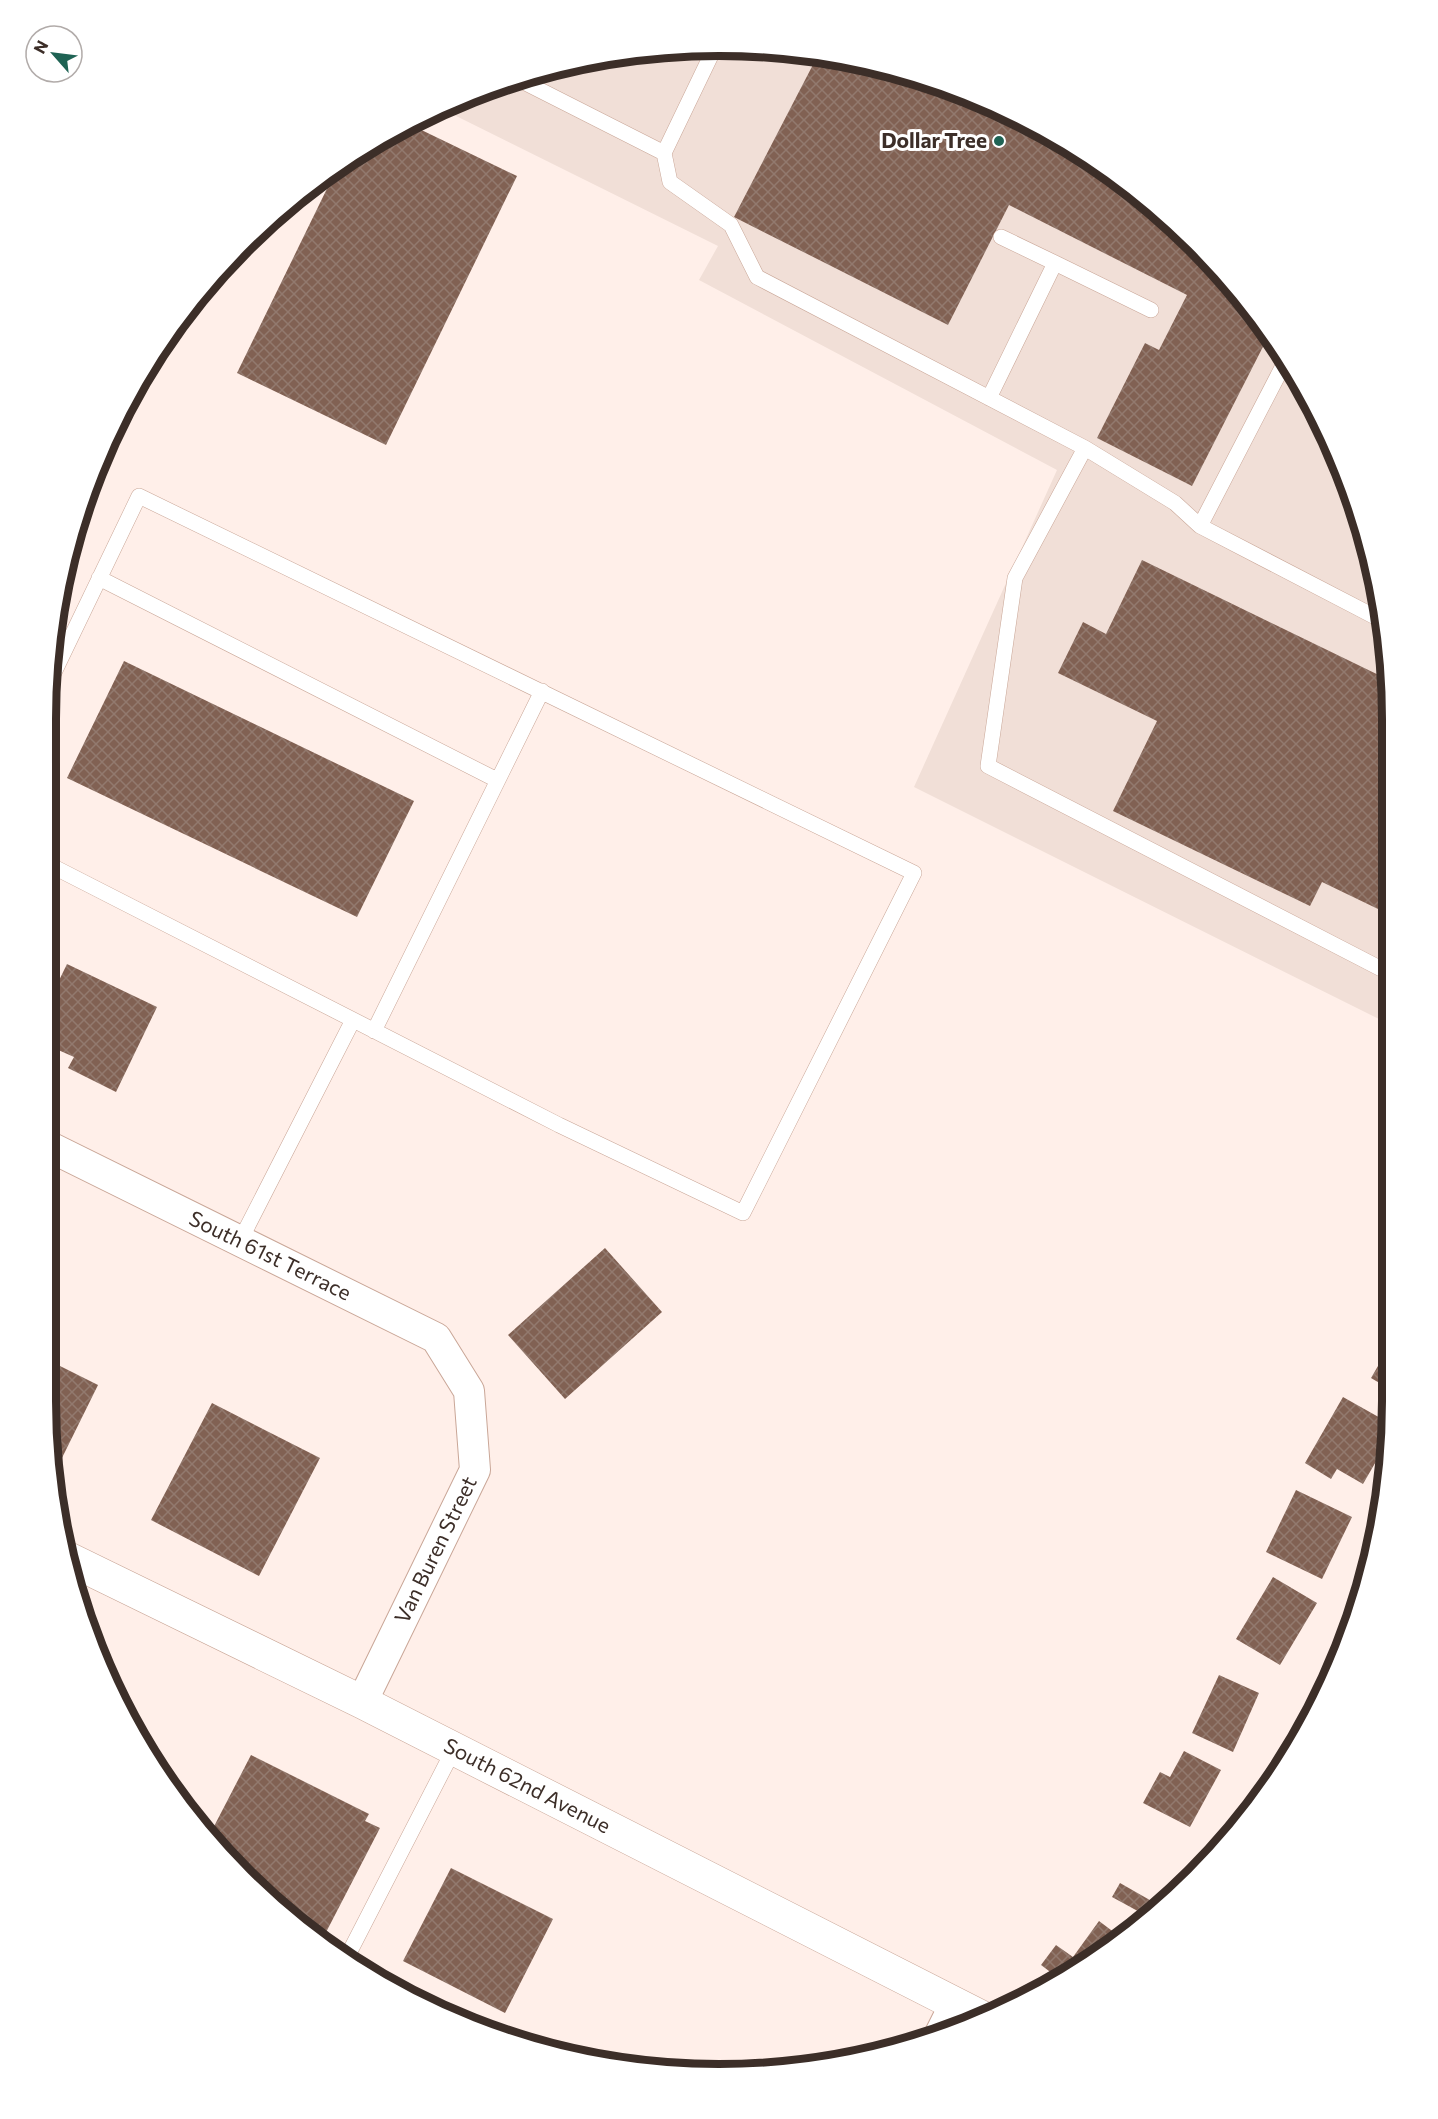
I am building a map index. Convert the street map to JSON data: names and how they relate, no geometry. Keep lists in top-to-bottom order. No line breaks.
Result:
{"streets":{"street":["South 61st Terrace","Van Buren Street","South 62nd Avenue"]},"crossings":[["South 61st Terrace","Van Buren Street"],["Van Buren Street","South 62nd Avenue"]],"places":["Dollar Tree"],"north":"top left"}
